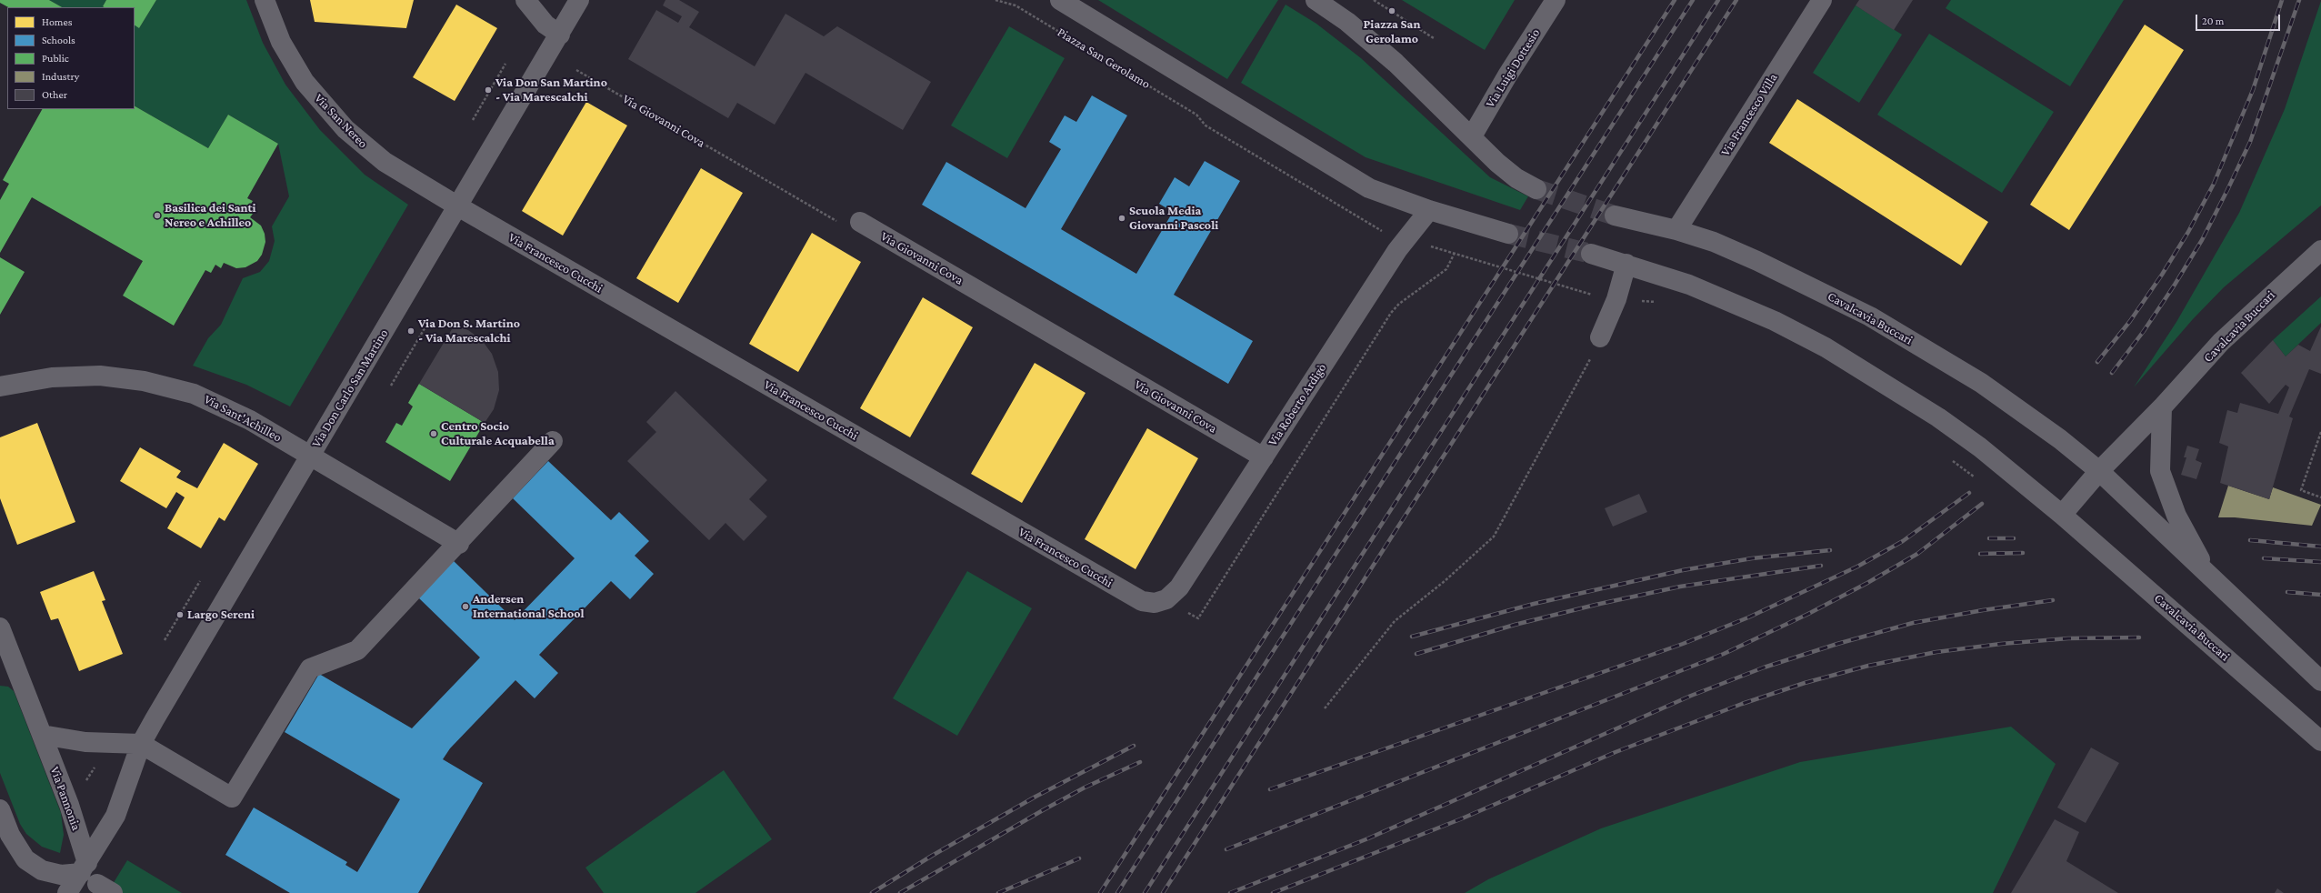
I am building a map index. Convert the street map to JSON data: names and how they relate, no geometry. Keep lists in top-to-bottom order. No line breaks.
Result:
{"streets":{"street":["Via Luigi Dottesio","Via Francesco Villa","Via San Nereo","Via Giovanni Cova","Via Francesco Cucchi","Cavalcavia Buccari","Via Don Carlo San Martino","Via Roberto Ardigò","Via Sant'Achilleo","Via Pannonia"],"path":["Piazza San Gerolamo"]},"crossings":[["Via Francesco Villa","Cavalcavia Buccari"],["Via San Nereo","Via Francesco Cucchi"],["Via San Nereo","Via Don Carlo San Martino"],["Via Giovanni Cova","Via Roberto Ardigò"],["Via Francesco Cucchi","Via Don Carlo San Martino"],["Via Francesco Cucchi","Via Roberto Ardigò"],["Via Don Carlo San Martino","Via Sant'Achilleo"],["Via Don Carlo San Martino","Via Pannonia"]],"places":["Piazza San Gerolamo","Via Don San Martino - Via Marescalchi","Basilica dei Santi Nereo e Achilleo","Scuola Media Giovanni Pascoli","Via Don S. Martino - Via Marescalchi","Centro Socio Culturale Acquabella","Andersen International School","Largo Sereni"],"legend":["Homes","Schools","Public","Industry","Other"],"scale_bar":"20 m"}
